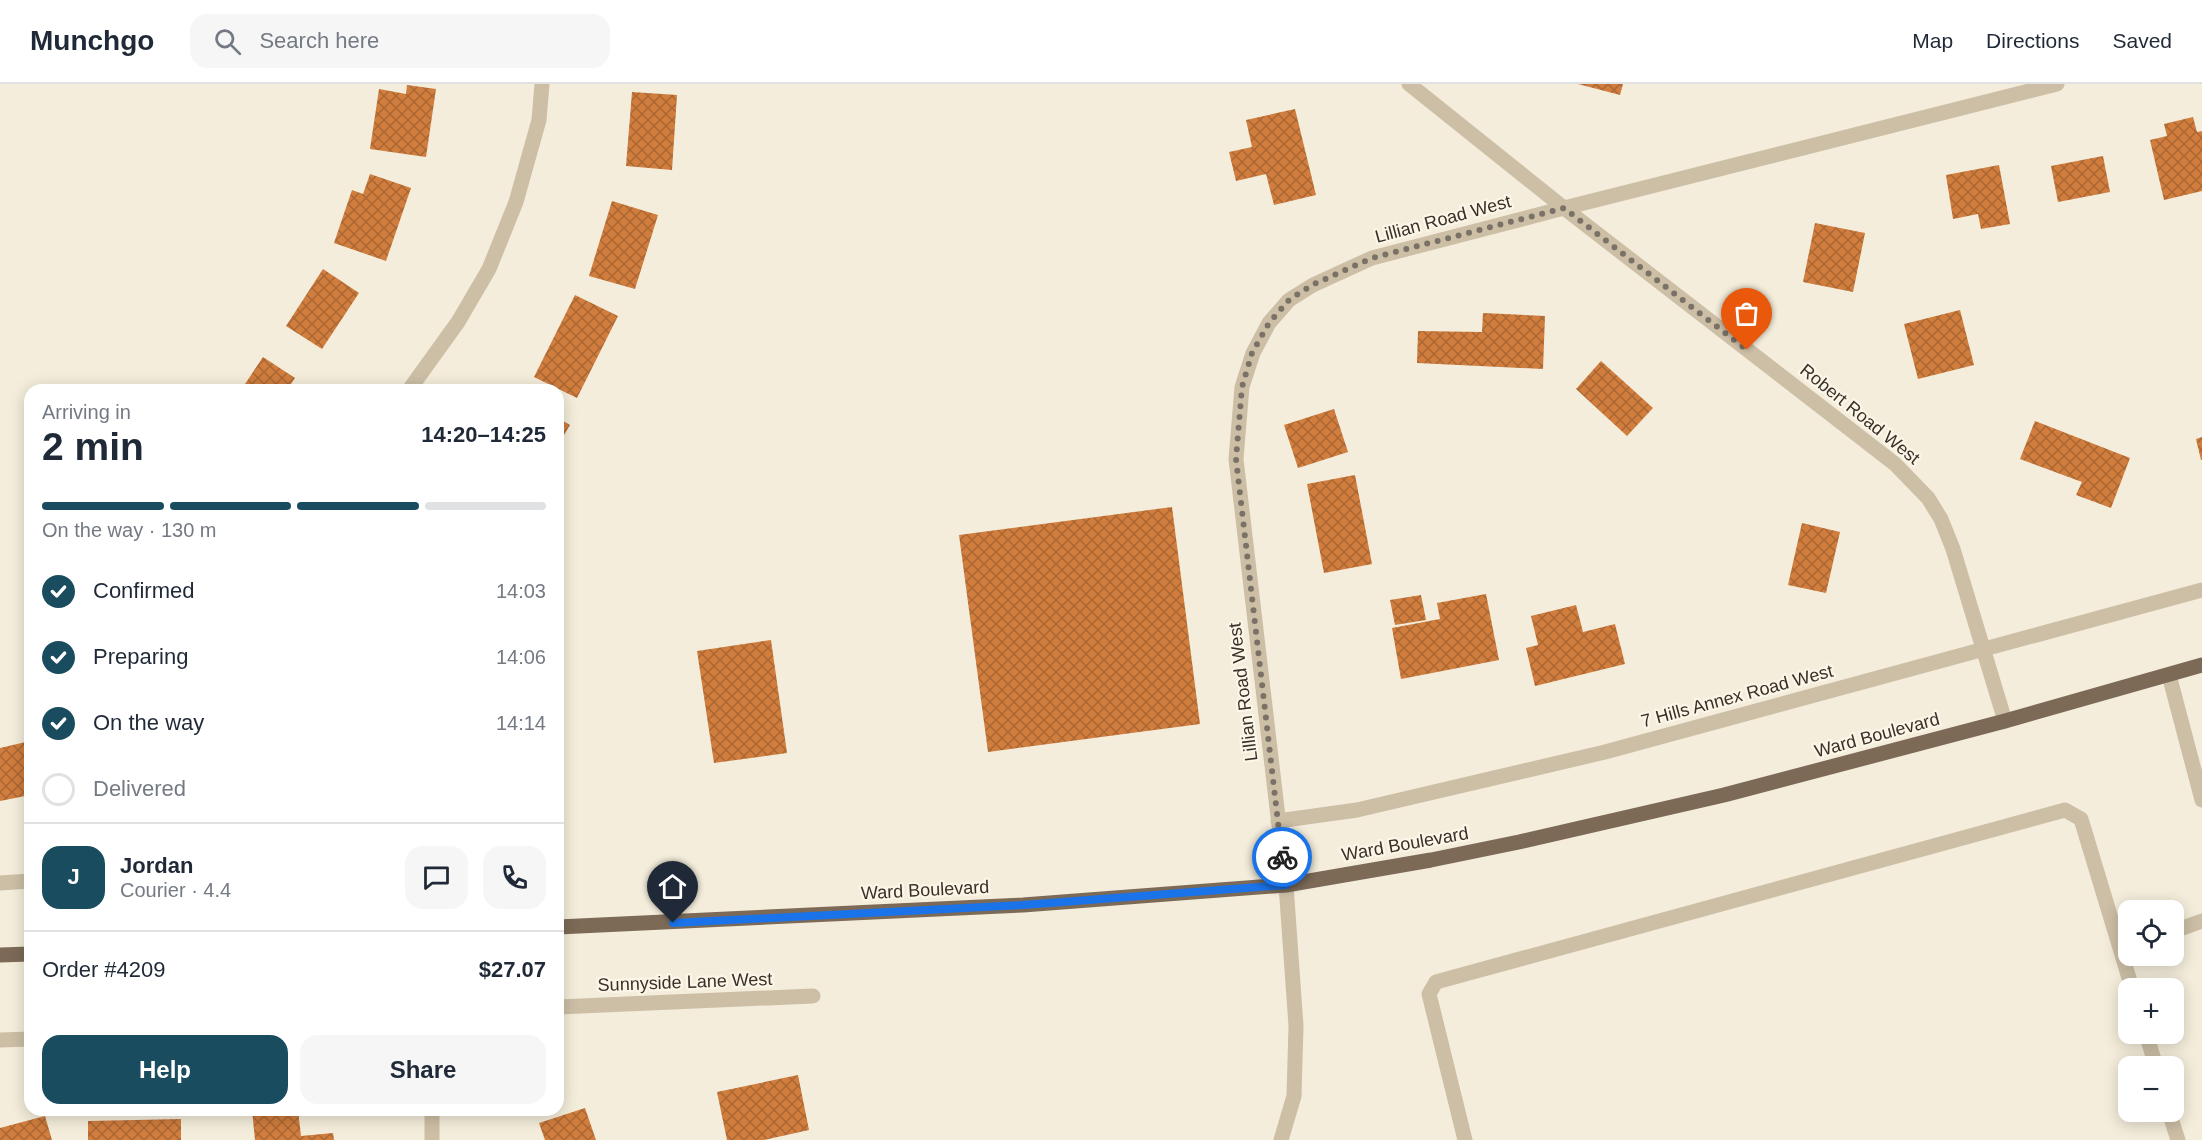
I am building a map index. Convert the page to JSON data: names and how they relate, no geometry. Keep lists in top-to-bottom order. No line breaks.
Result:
{"streets":{"main road":["Ward Boulevard"],"street":["Lillian Road West","Robert Road West","7 Hills Annex Road West","Sunnyside Lane West"]},"crossings":[["Lillian Road West","Robert Road West"],["Lillian Road West","7 Hills Annex Road West"],["Lillian Road West","Ward Boulevard"],["Robert Road West","7 Hills Annex Road West"],["Robert Road West","Ward Boulevard"]],"page":{"header":"Munchgo","search":"Search here","nav":["Map","Directions","Saved"],"heading":["2 min","Arriving in","14:20–14:25"],"panel":["Jordan","Courier · 4.4","Order #4209","$27.07"],"bar":"On the way · 130 m","list":[["Confirmed","14:03"],["Preparing","14:06"],["On the way","14:14"],"Delivered"],"round":"J","map_buttons":["+","−"],"buttons":["Help","Share"]}}
